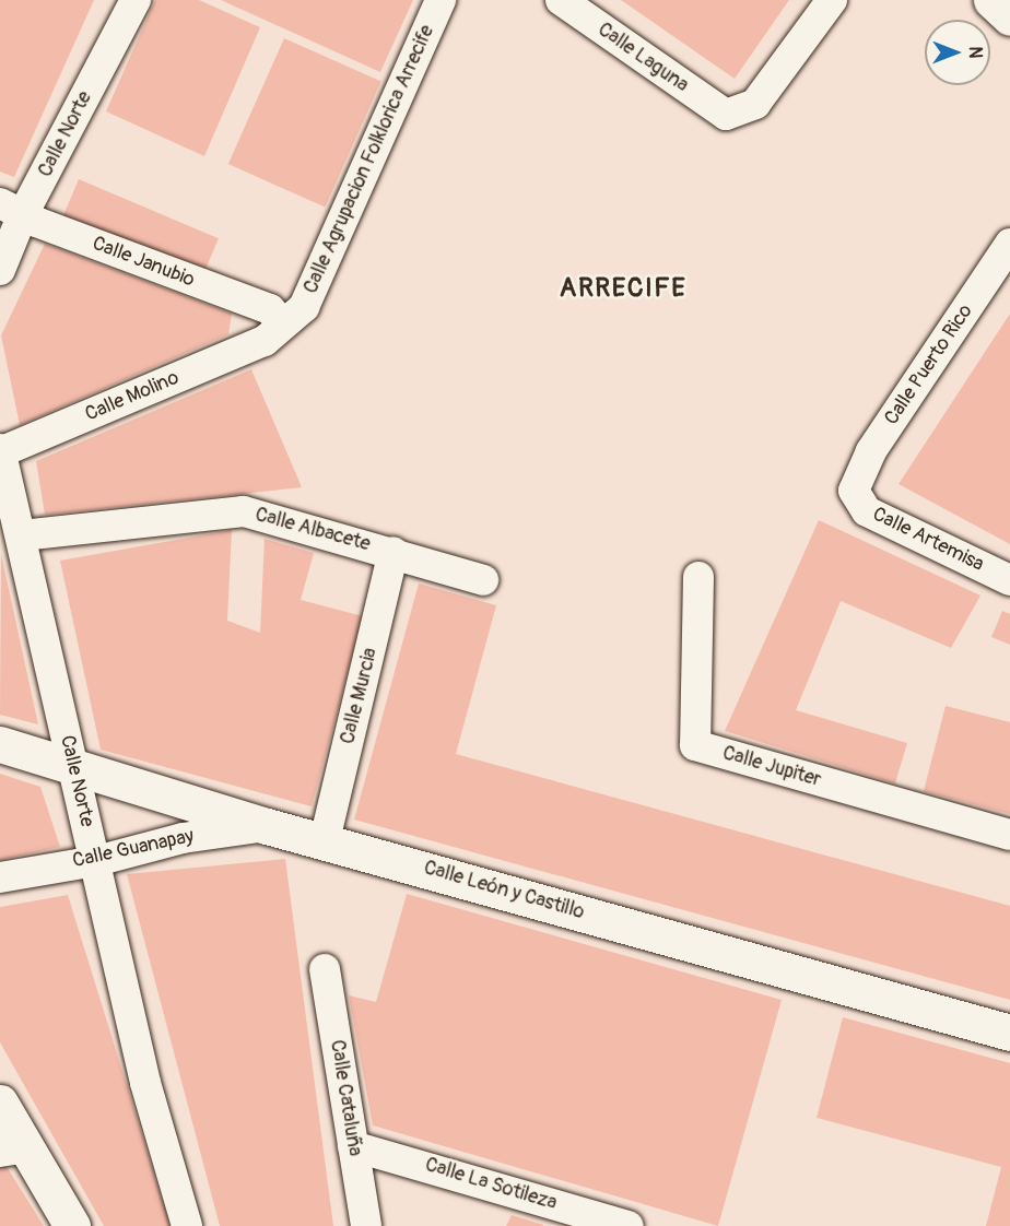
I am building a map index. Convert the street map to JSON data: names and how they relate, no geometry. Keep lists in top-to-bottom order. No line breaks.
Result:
{"streets":{"street":["Calle Laguna","Calle Norte","Calle Agrupacion Folklorica Arrecife","Calle Janubio","Calle Puerto Rico","Calle Molino","Calle Albacete","Calle Artemisa","Calle Murcia","Calle Jupiter","Calle Guanapay","Calle León y Castillo","Calle Cataluña","Calle La Sotileza"]},"crossings":[["Calle Norte","Calle Janubio"],["Calle Norte","Calle Molino"],["Calle Norte","Calle Albacete"],["Calle Norte","Calle Guanapay"],["Calle Norte","Calle León y Castillo"],["Calle Agrupacion Folklorica Arrecife","Calle Janubio"],["Calle Agrupacion Folklorica Arrecife","Calle Molino"],["Calle Janubio","Calle Molino"],["Calle Puerto Rico","Calle Artemisa"],["Calle Albacete","Calle Murcia"],["Calle Murcia","Calle León y Castillo"],["Calle Guanapay","Calle León y Castillo"],["Calle Cataluña","Calle La Sotileza"]],"districts":["ARRECIFE"],"north":"right"}
